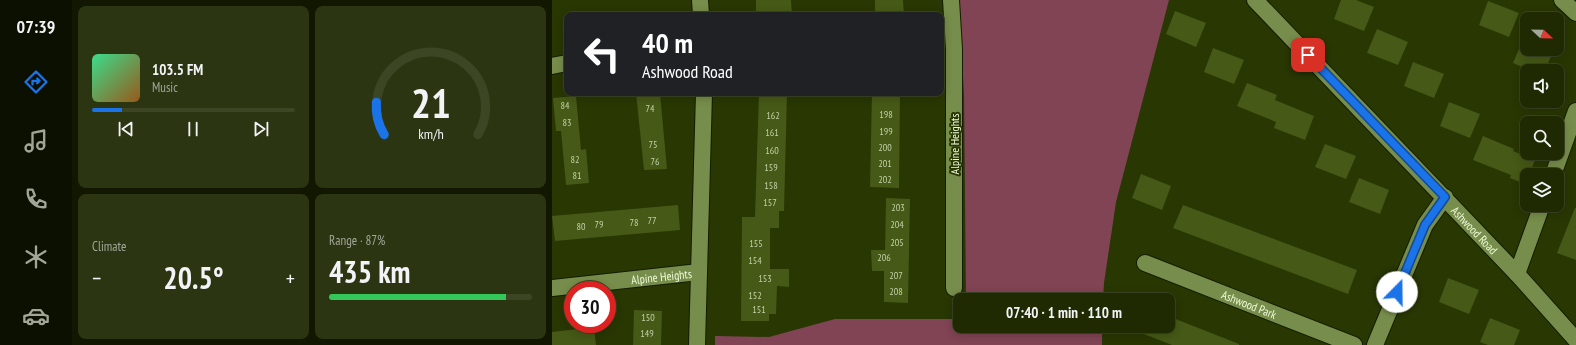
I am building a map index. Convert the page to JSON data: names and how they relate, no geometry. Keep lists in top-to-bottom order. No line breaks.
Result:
{"streets":{"street":["Alpine Heights","Ashwood Road","Ashwood Park"]},"house_numbers":["84","74","198","162","83","199","161","75","200","160","82","76","201","159","81","202","158","157","203","77","78","79","204","80","205","155","206","154","207","153","208","152","151","150","149"],"north":"right","page":{"tabs":"07:39","turn":["40 m","Ashwood Road"],"song":["103.5 FM","Music"],"tile":["Climate",["Range · 87%","435 km"]],"heat":["−","20.5°","+"],"limit":"30","trip":"07:40 · 1 min · 110 m","gauge":["21","km/h"]}}
